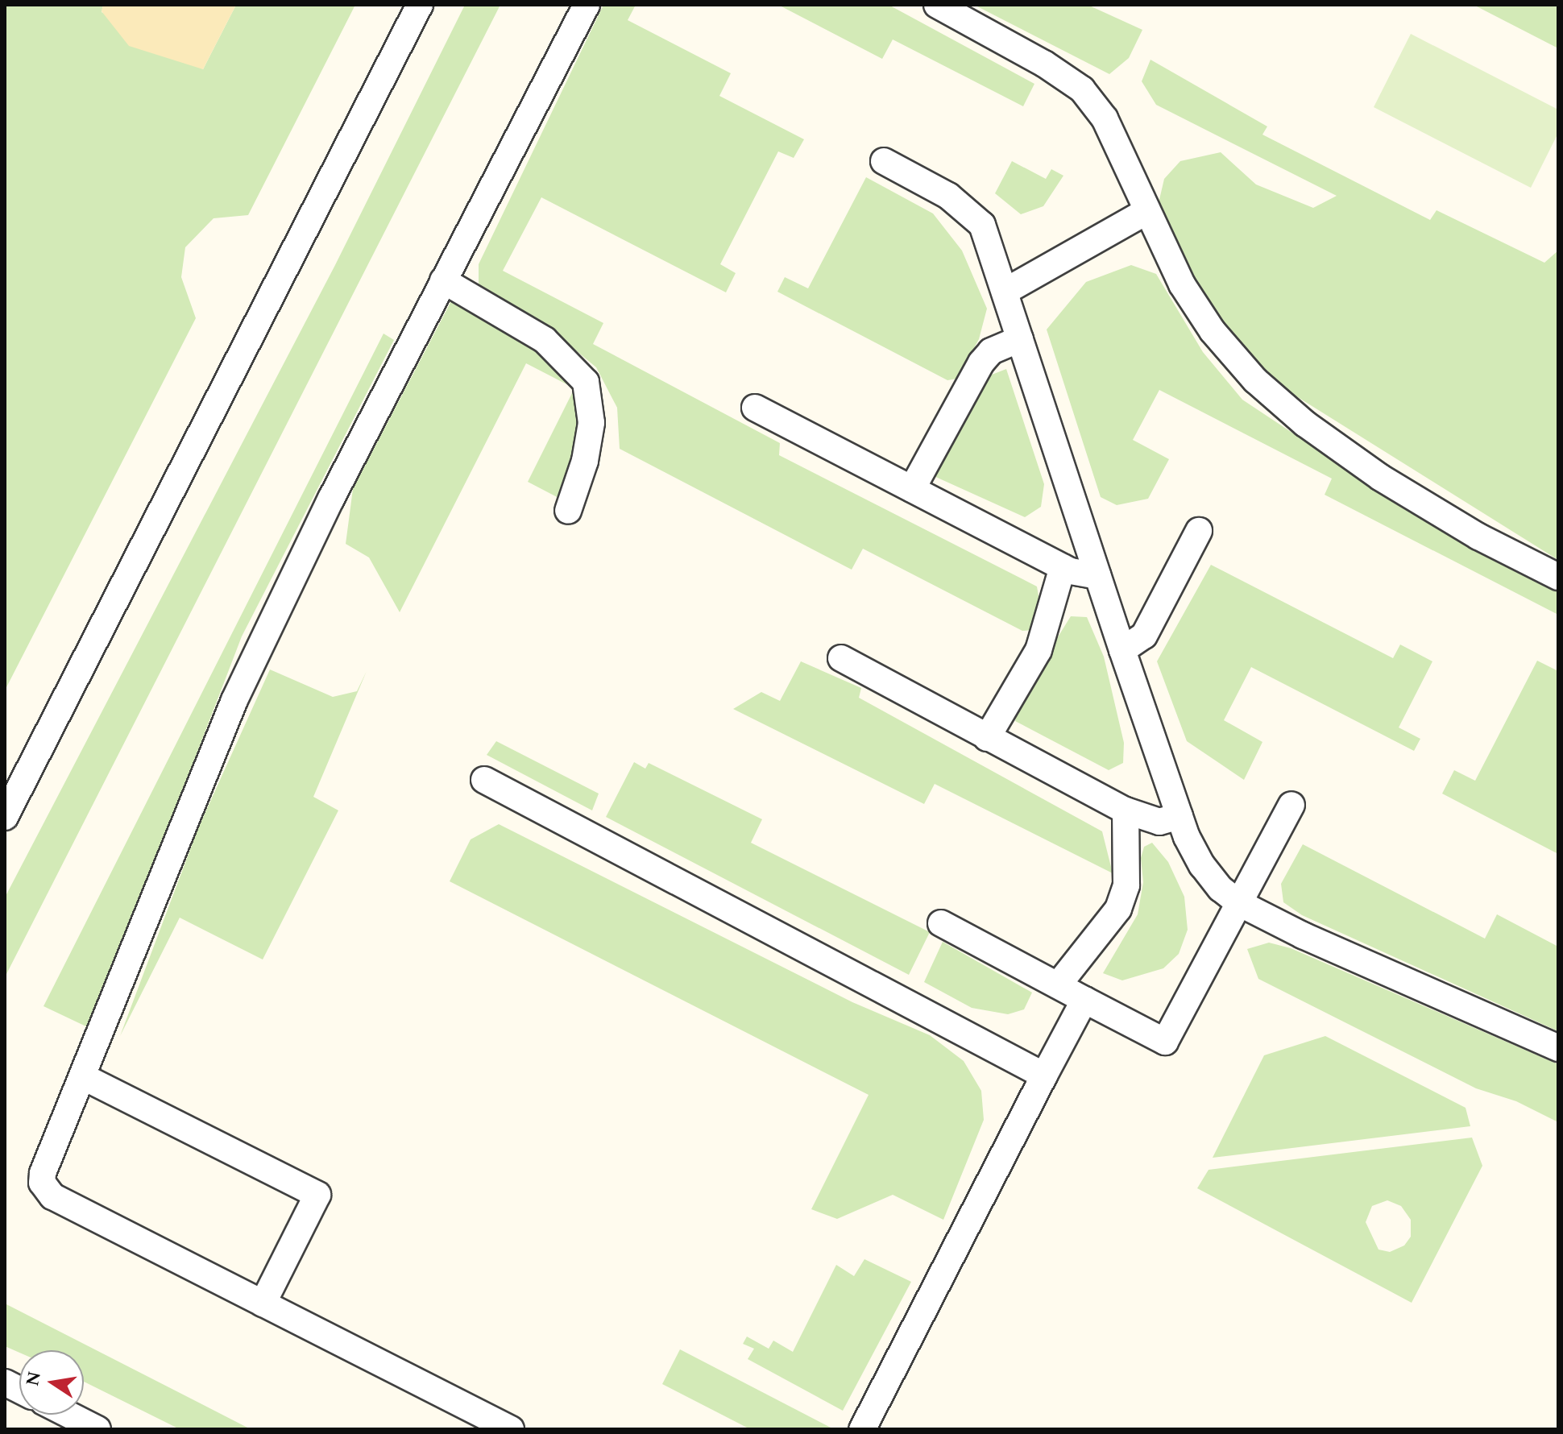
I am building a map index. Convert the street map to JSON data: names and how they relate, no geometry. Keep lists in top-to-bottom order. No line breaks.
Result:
{"north":"left"}
